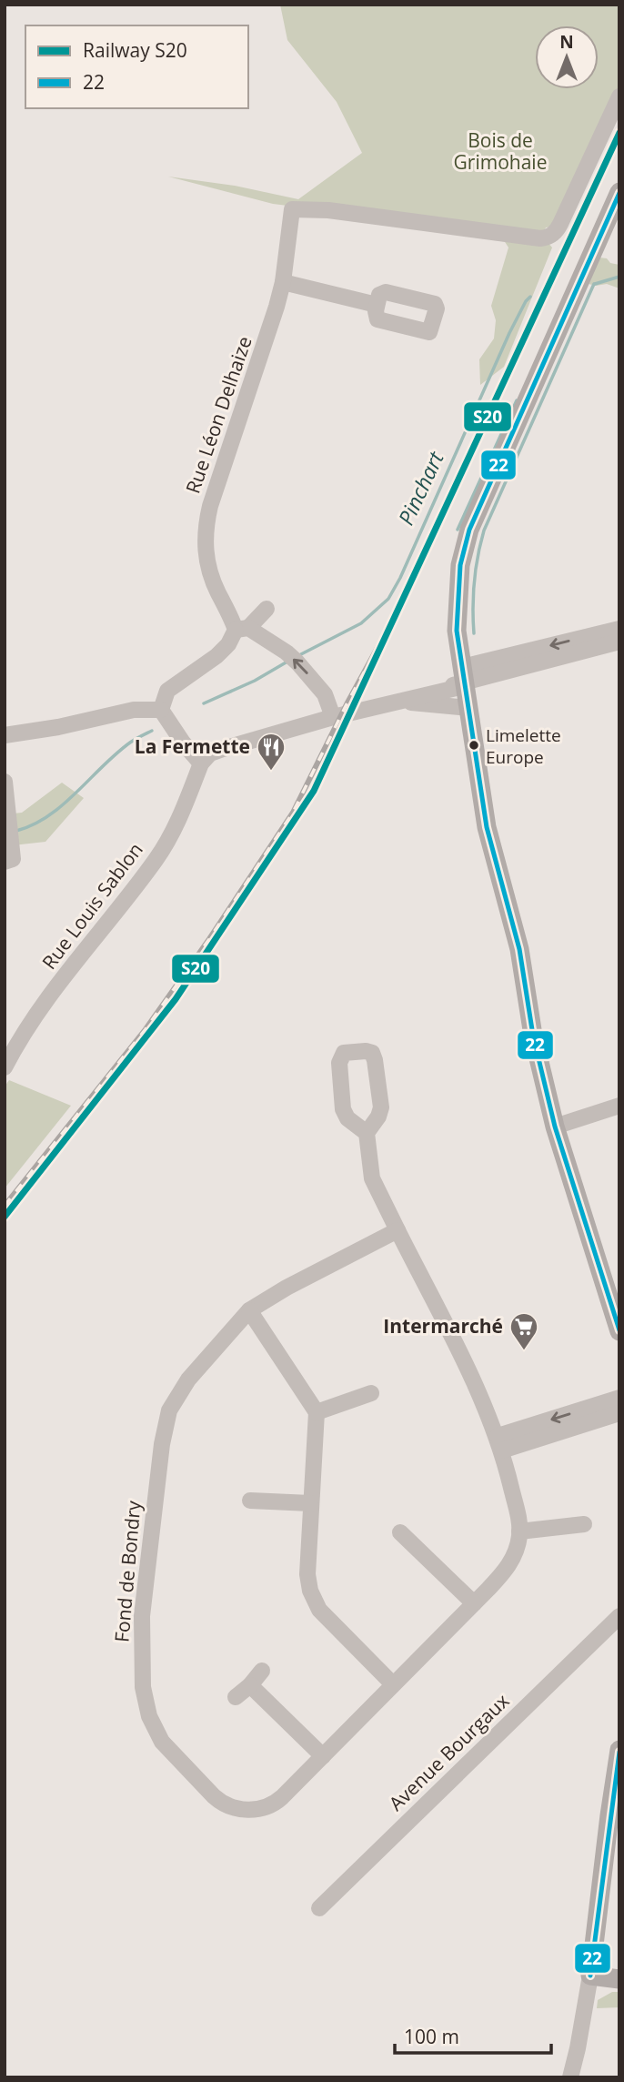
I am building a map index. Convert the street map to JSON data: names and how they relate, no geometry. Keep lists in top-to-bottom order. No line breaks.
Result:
{"streets":{"street":["Rue Léon Delhaize","Rue Louis Sablon","Fond de Bondry","Avenue Bourgaux"]},"water":["Pinchart"],"parks":["Bois de Grimohaie"],"places":{"other":["Limelette Europe"],"restaurant":["La Fermette"],"supermarket":["Intermarché"]},"lines":["rail line S20","transit line 22"],"legend":["Railway S20","22"],"scale_bar":"100 m","north":"top"}
